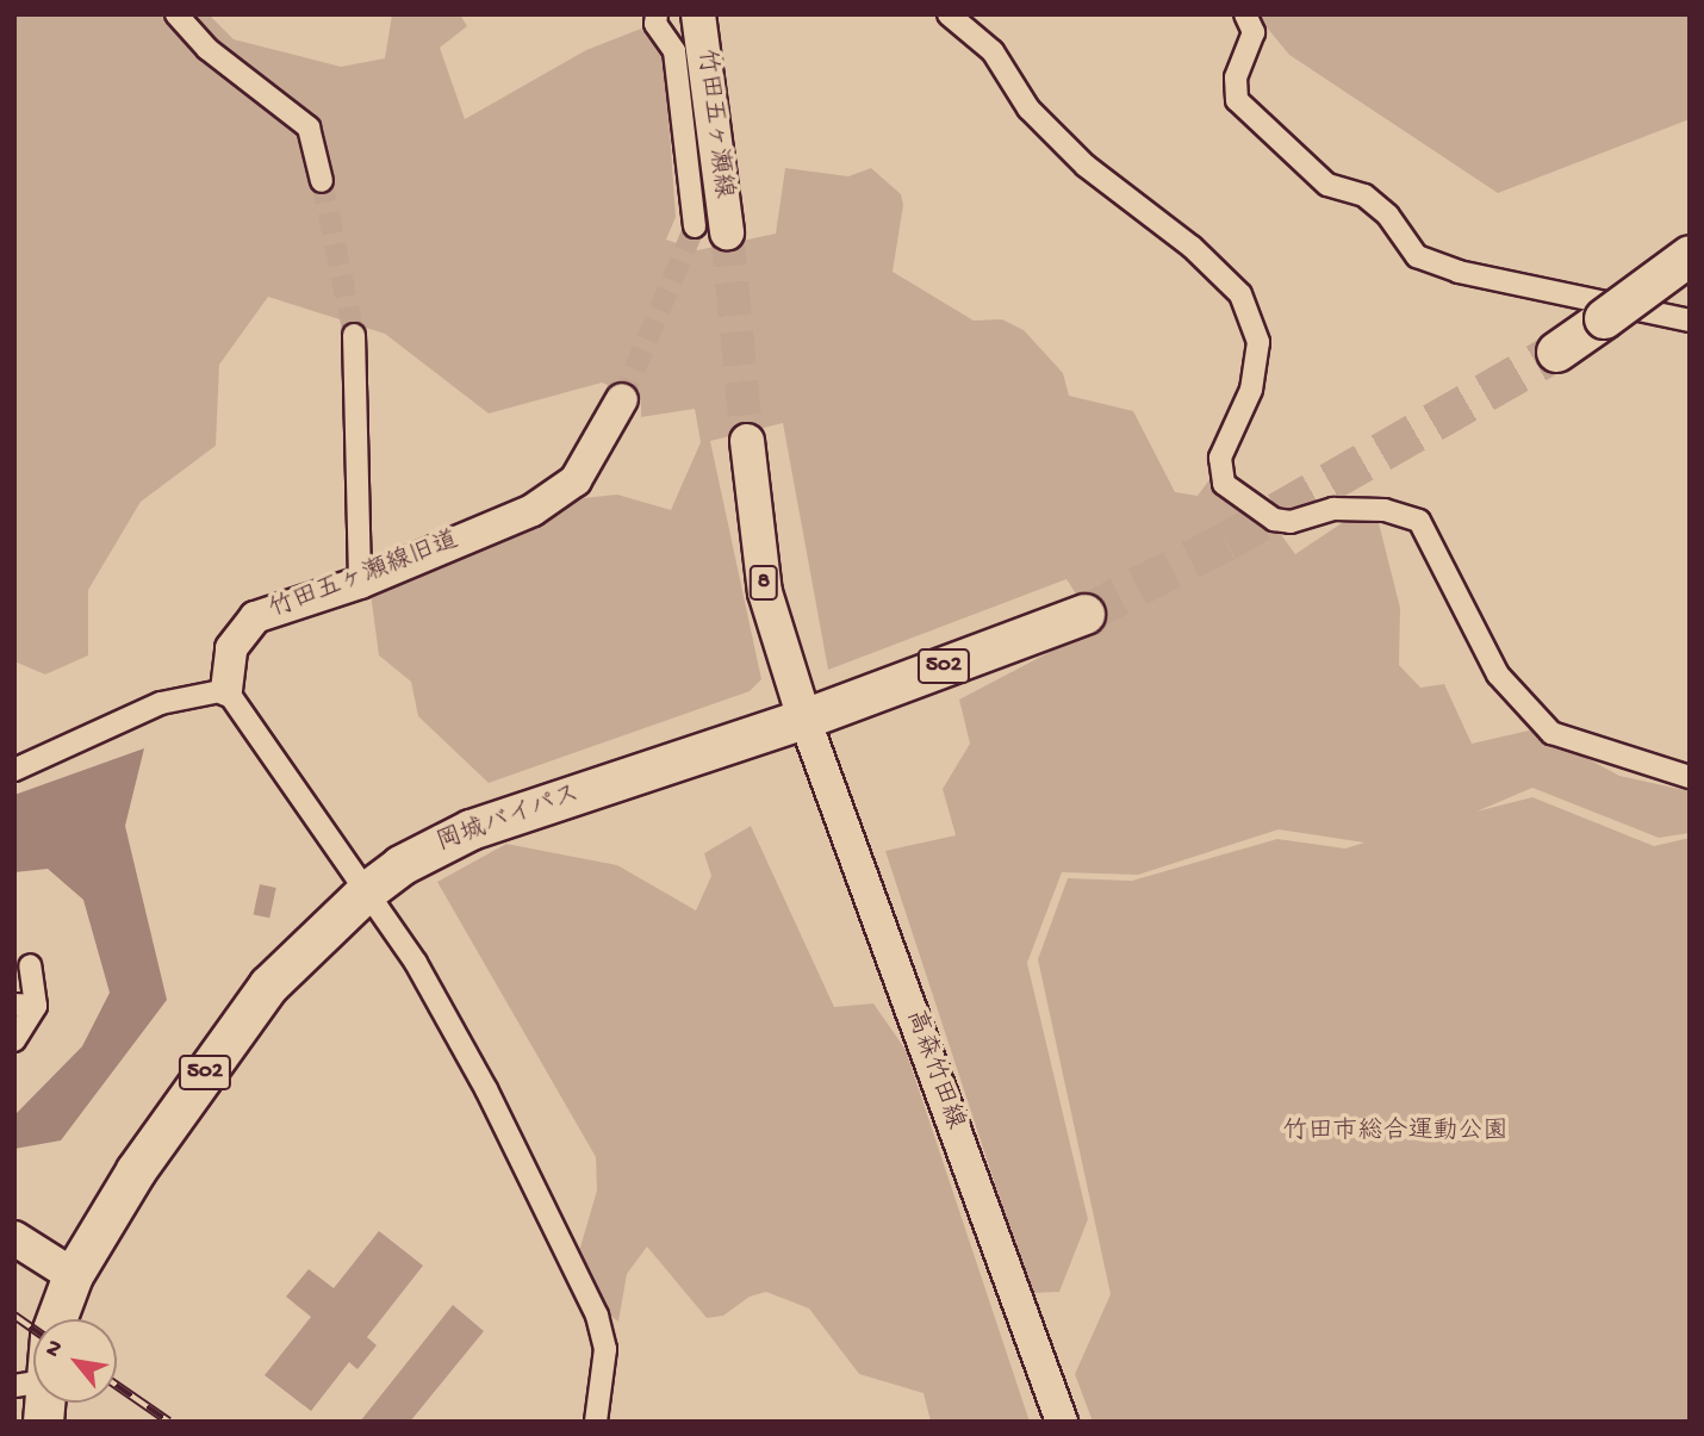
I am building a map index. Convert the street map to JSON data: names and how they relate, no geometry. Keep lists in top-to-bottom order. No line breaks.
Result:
{"streets":{"highway":["502","岡城バイパス"],"main road":["竹田五ヶ瀬線","竹田五ヶ瀬線旧道","8","高森竹田線"]},"crossings":[["8","岡城バイパス"],["8","高森竹田線"],["岡城バイパス","高森竹田線"]],"parks":["竹田市総合運動公園"],"north":"top left"}
